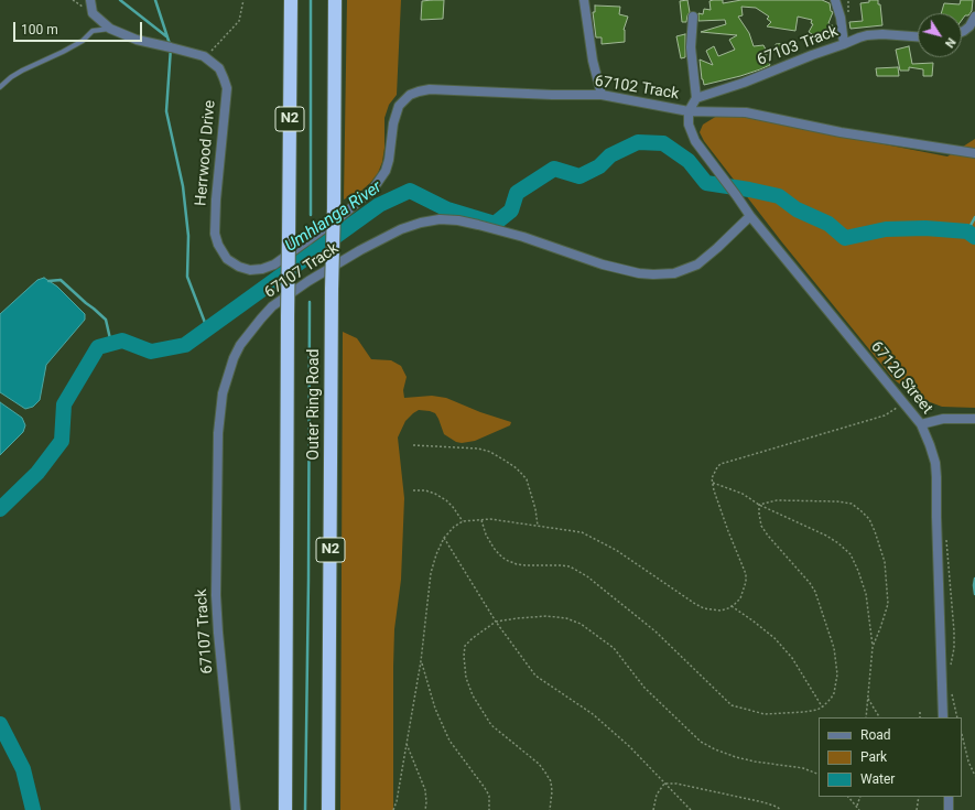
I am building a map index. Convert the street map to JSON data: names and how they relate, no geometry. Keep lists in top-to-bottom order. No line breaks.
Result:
{"streets":{"highway":["N2","Outer Ring Road"],"street":["67103 Track","67102 Track","Herrwood Drive","67107 Track","67120 Street"]},"crossings":[["67102 Track","Herrwood Drive"],["67102 Track","67120 Street"],["67102 Track","Outer Ring Road"],["Herrwood Drive","Outer Ring Road"],["67107 Track","67120 Street"]],"water":["Umhlanga River"],"legend":["Road","Park","Water"],"scale_bar":"100 m","north":"bottom right"}
